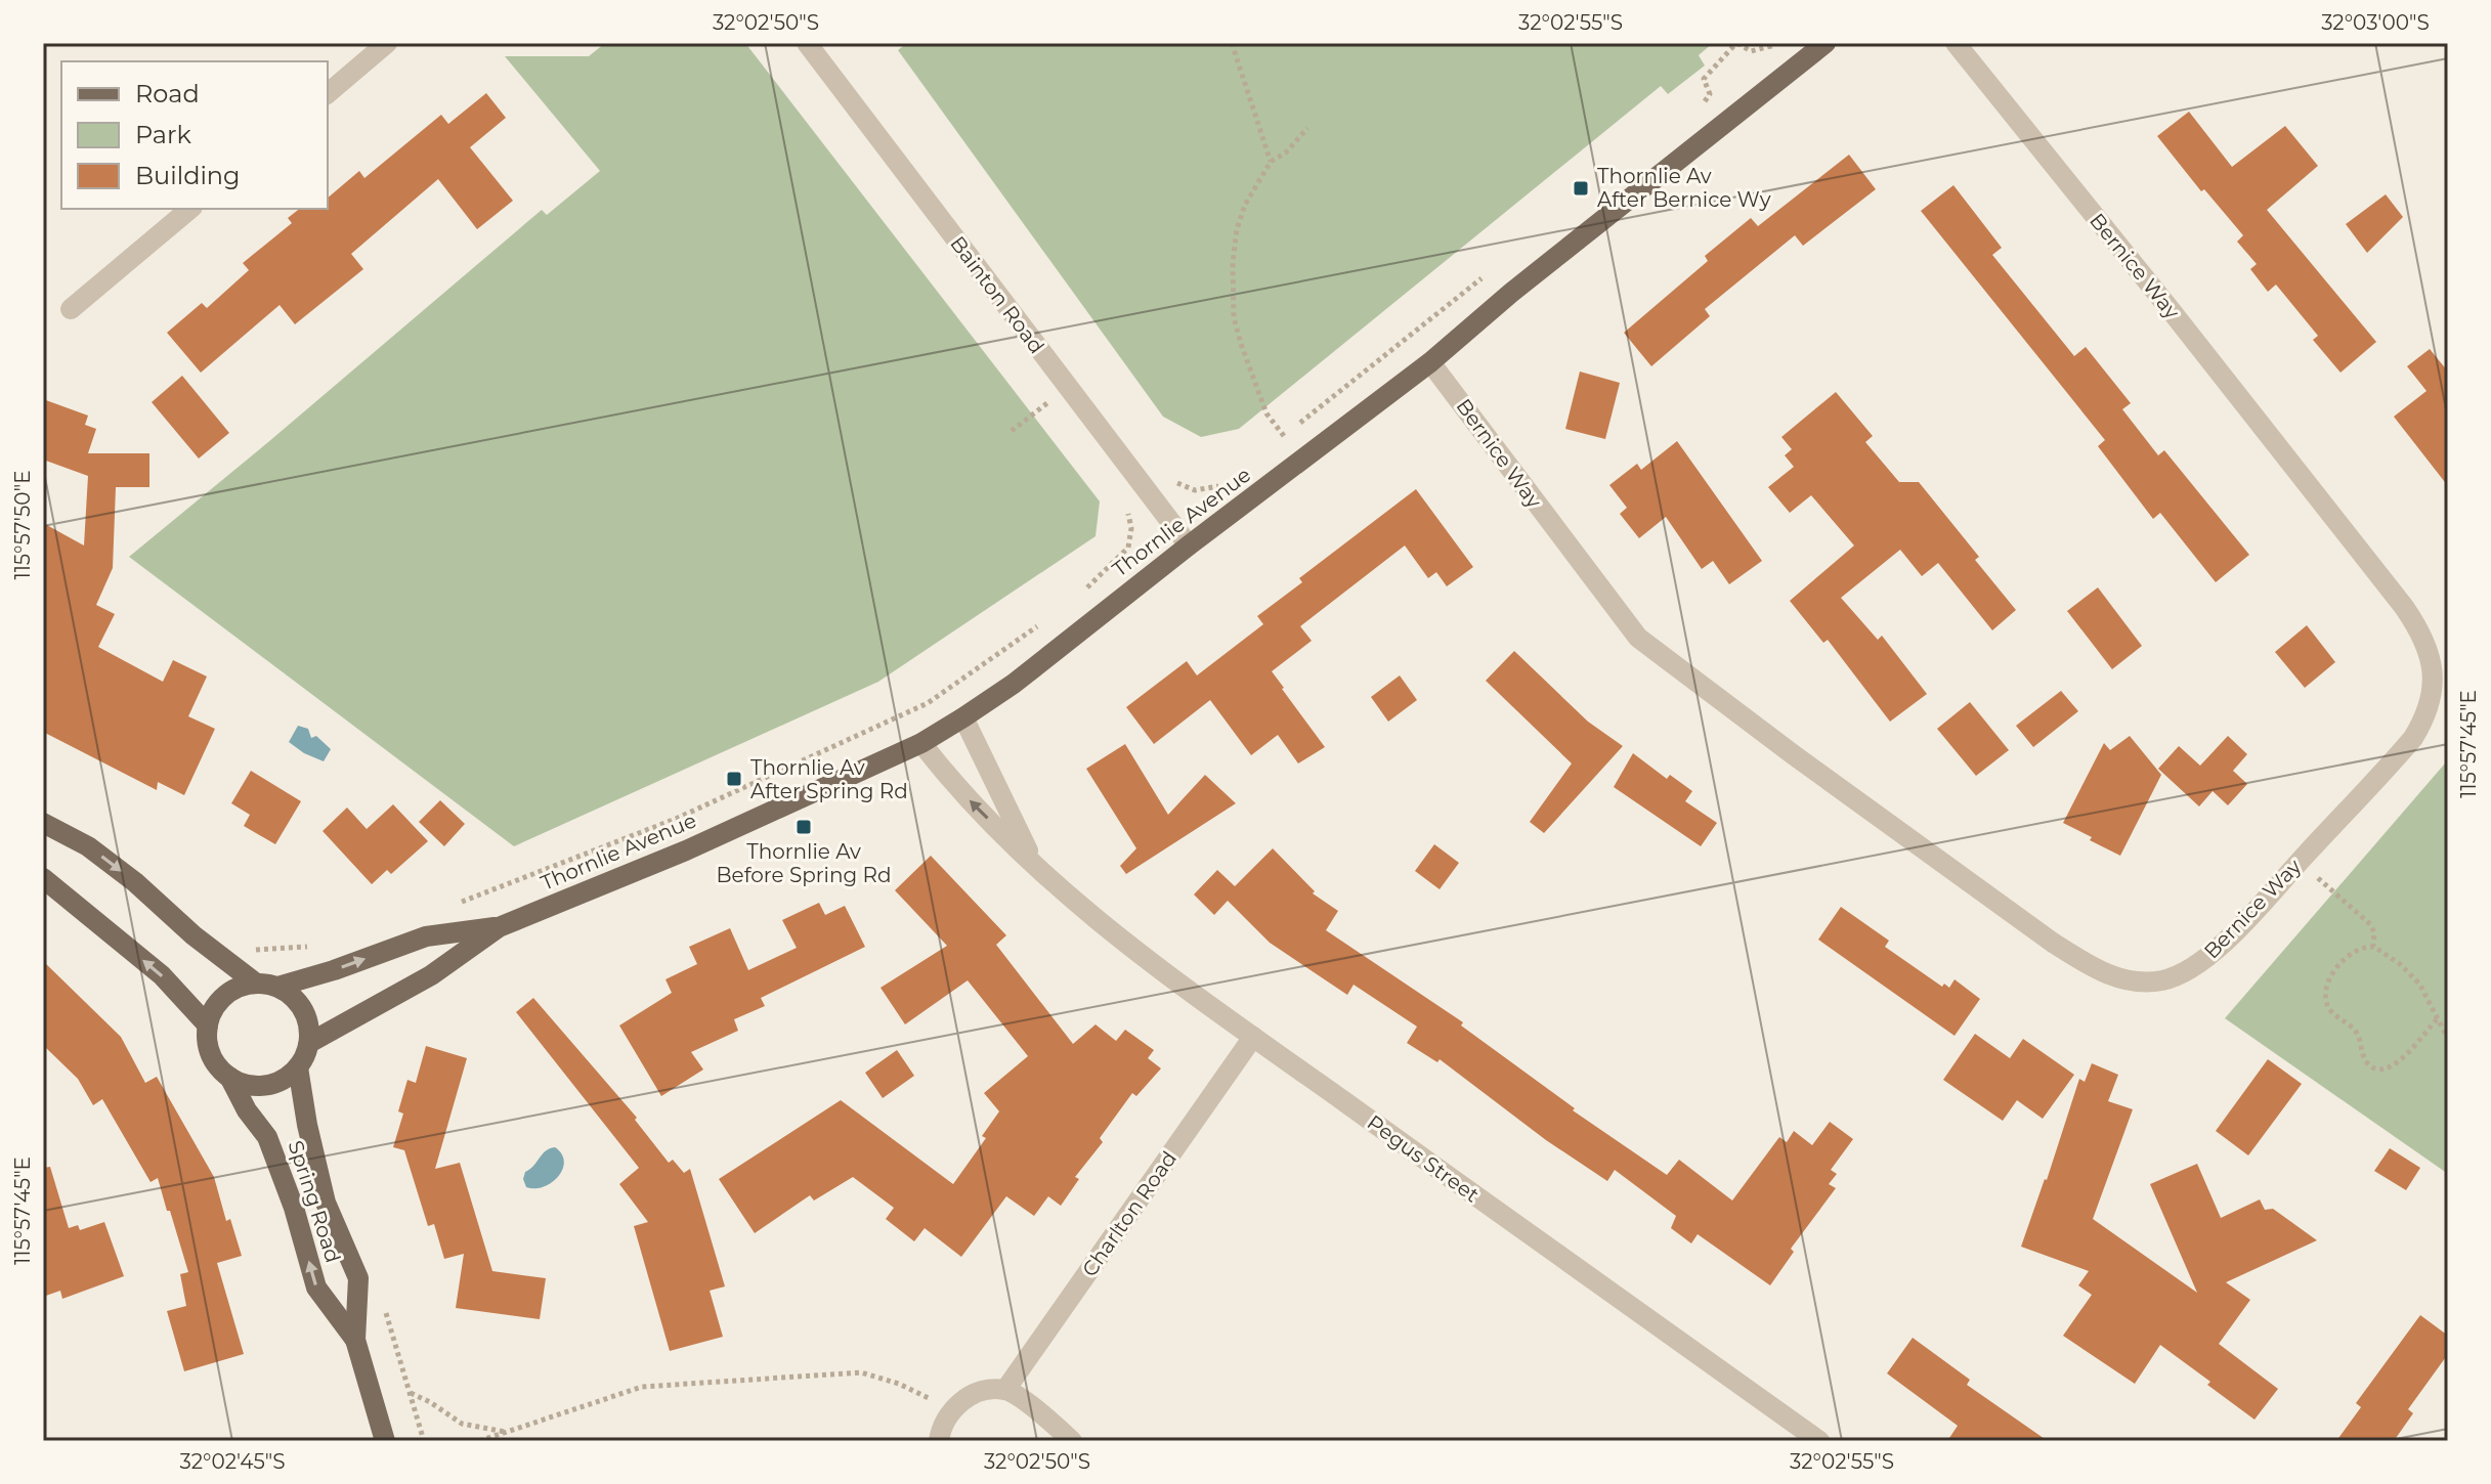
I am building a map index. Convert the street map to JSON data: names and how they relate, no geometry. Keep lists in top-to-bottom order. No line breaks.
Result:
{"streets":{"main road":["Thornlie Avenue","Spring Road"],"street":["Bernice Way","Bainton Road","Pegus Street","Charlton Road"]},"crossings":[["Bernice Way","Thornlie Avenue"],["Bainton Road","Thornlie Avenue"],["Thornlie Avenue","Pegus Street"],["Thornlie Avenue","Spring Road"],["Pegus Street","Charlton Road"]],"places":{"transit":["Thornlie Av After Bernice Wy","Thornlie Av After Spring Rd","Thornlie Av Before Spring Rd"]},"legend":["Road","Park","Building"],"coordinates":["32°02'50\"S","32°02'55\"S","32°03'00\"S","115°57'50\"E","115°57'45\"E","32°02'45\"S"]}
